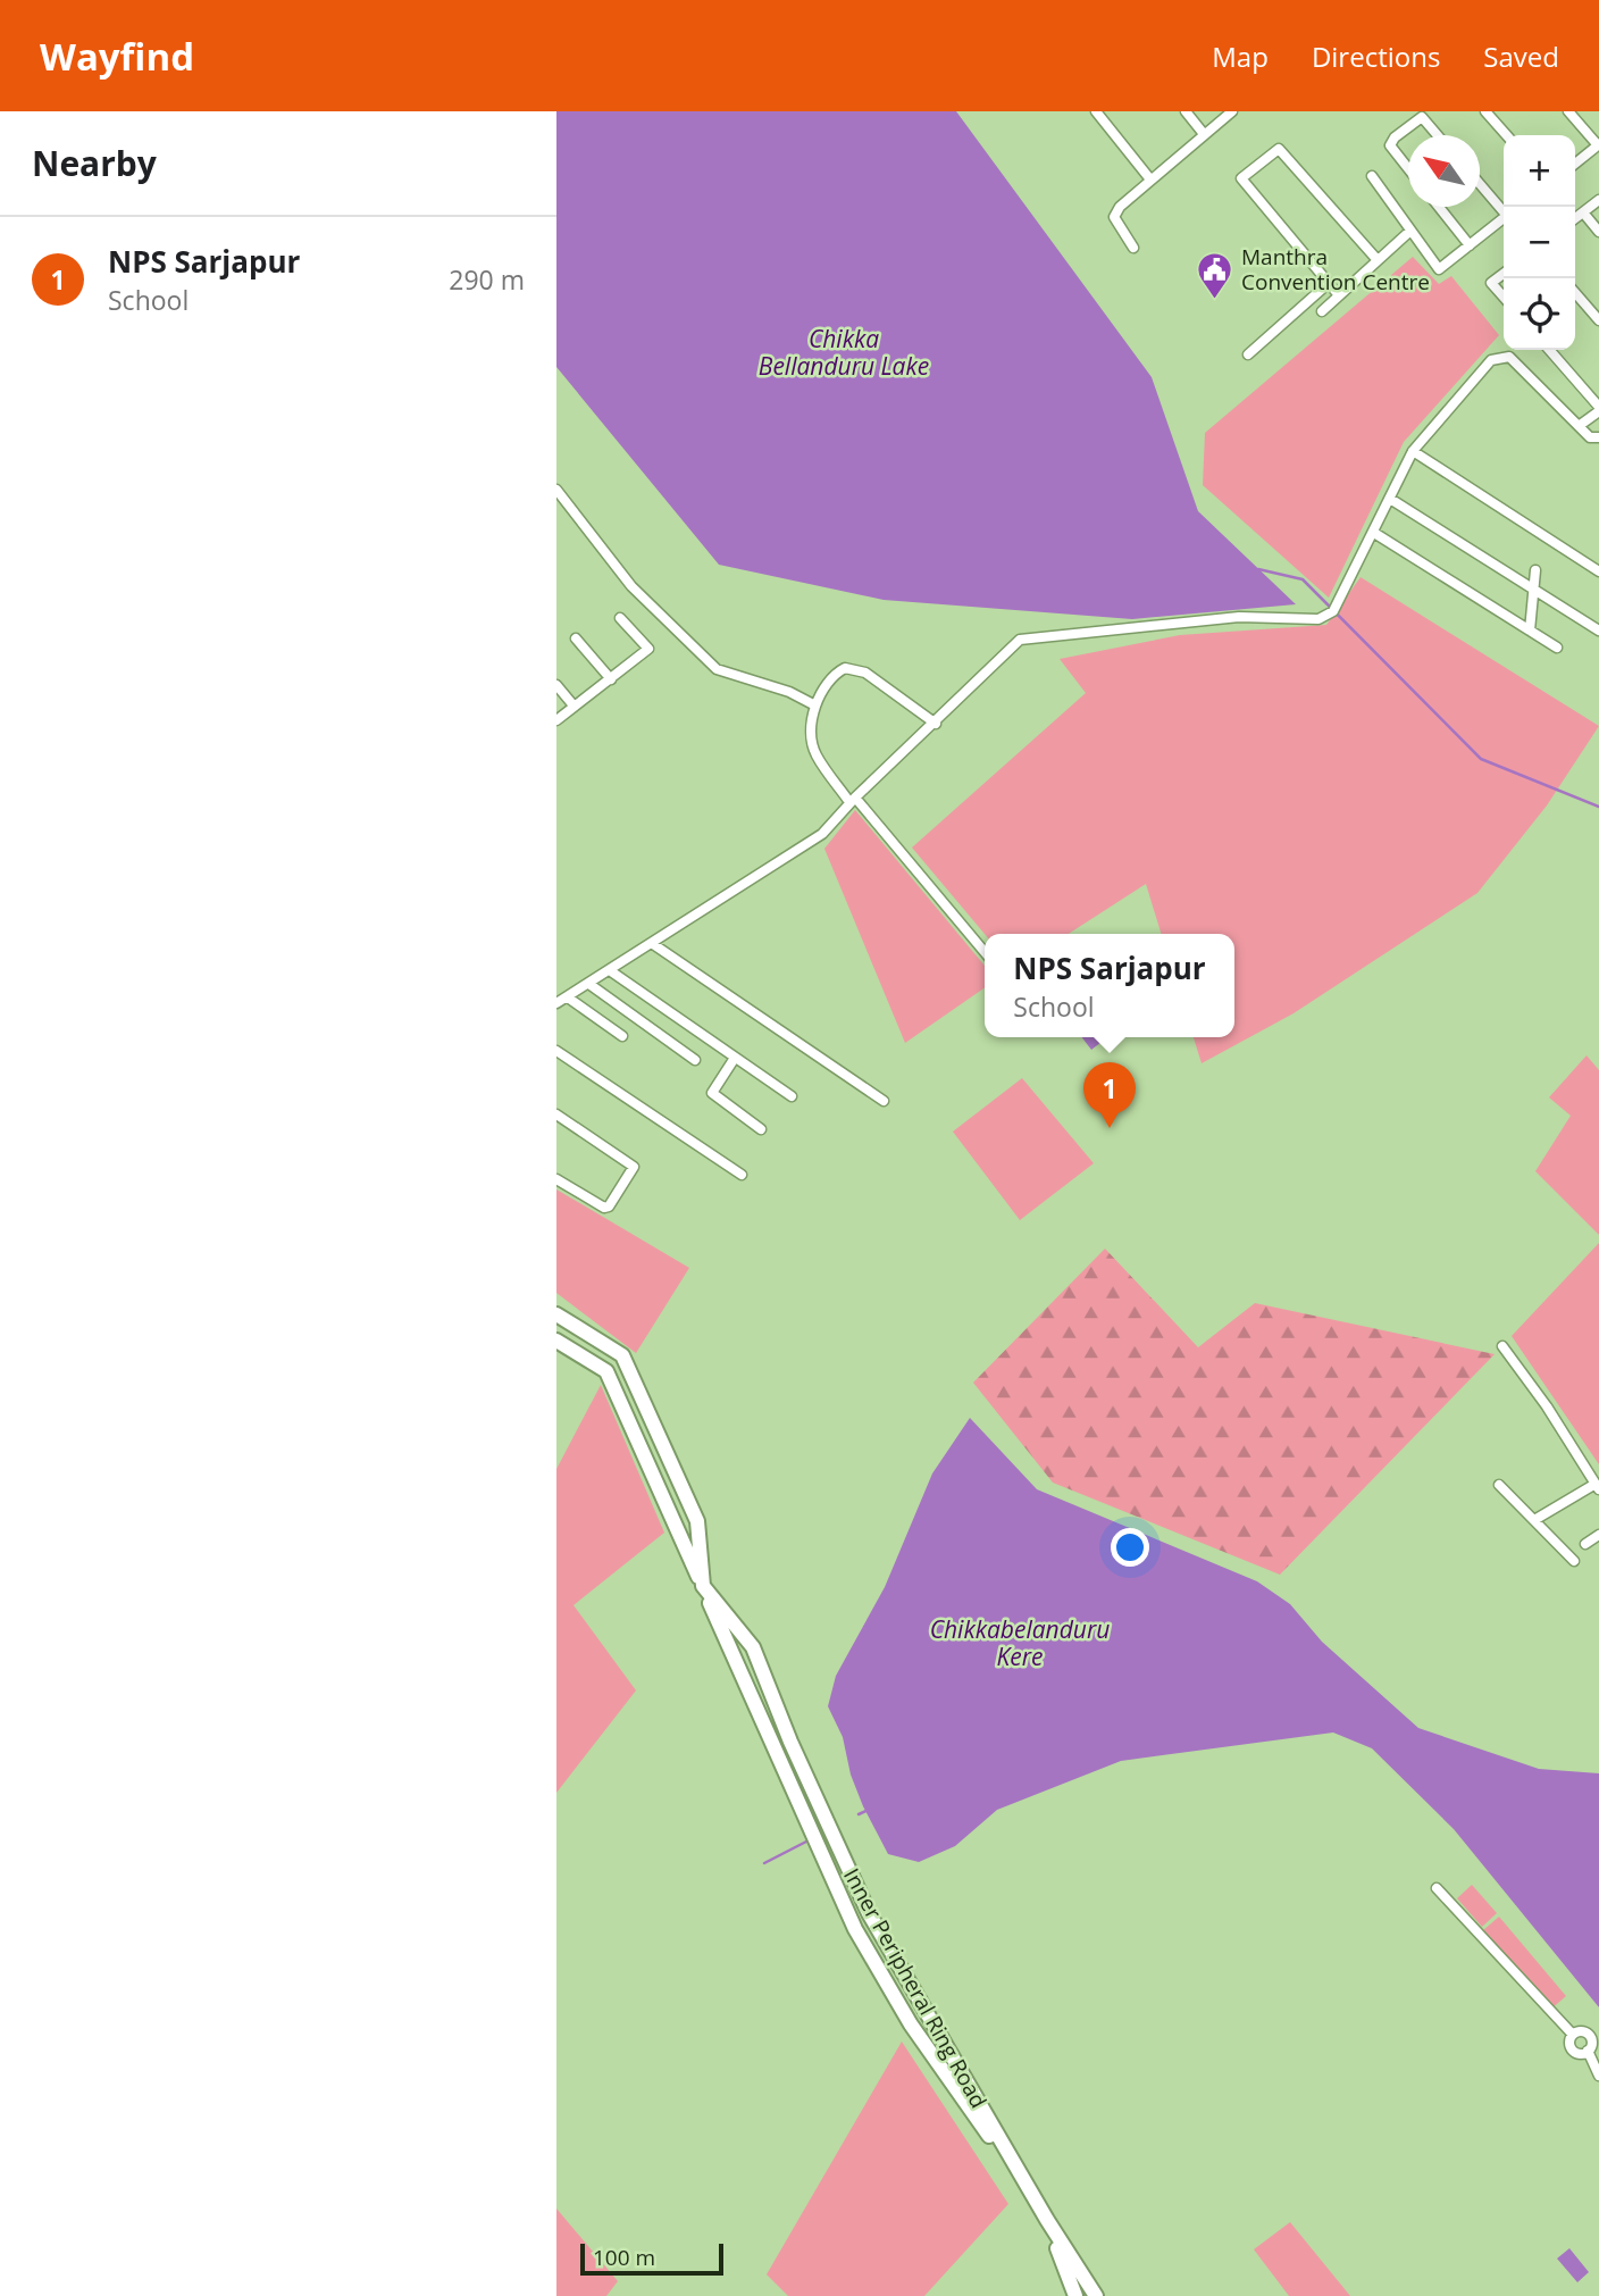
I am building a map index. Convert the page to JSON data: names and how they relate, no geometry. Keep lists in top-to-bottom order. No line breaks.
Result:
{"streets":{"main road":["Inner Peripheral Ring Road"]},"water":["Chikka Bellanduru Lake","Chikkabelanduru Kere"],"places":{"public building":["Manthra Convention Centre"]},"scale_bar":"100 m","north":"top left","page":{"header":"Wayfind","nav":["Map","Directions","Saved"],"heading":"Nearby","map_buttons":["+","−"],"list":[{"mark":"1","name":"NPS Sarjapur","note":"School","value":"290 m"}],"popup":["NPS Sarjapur","School"],"pins":"1","scale":"100 m"}}
